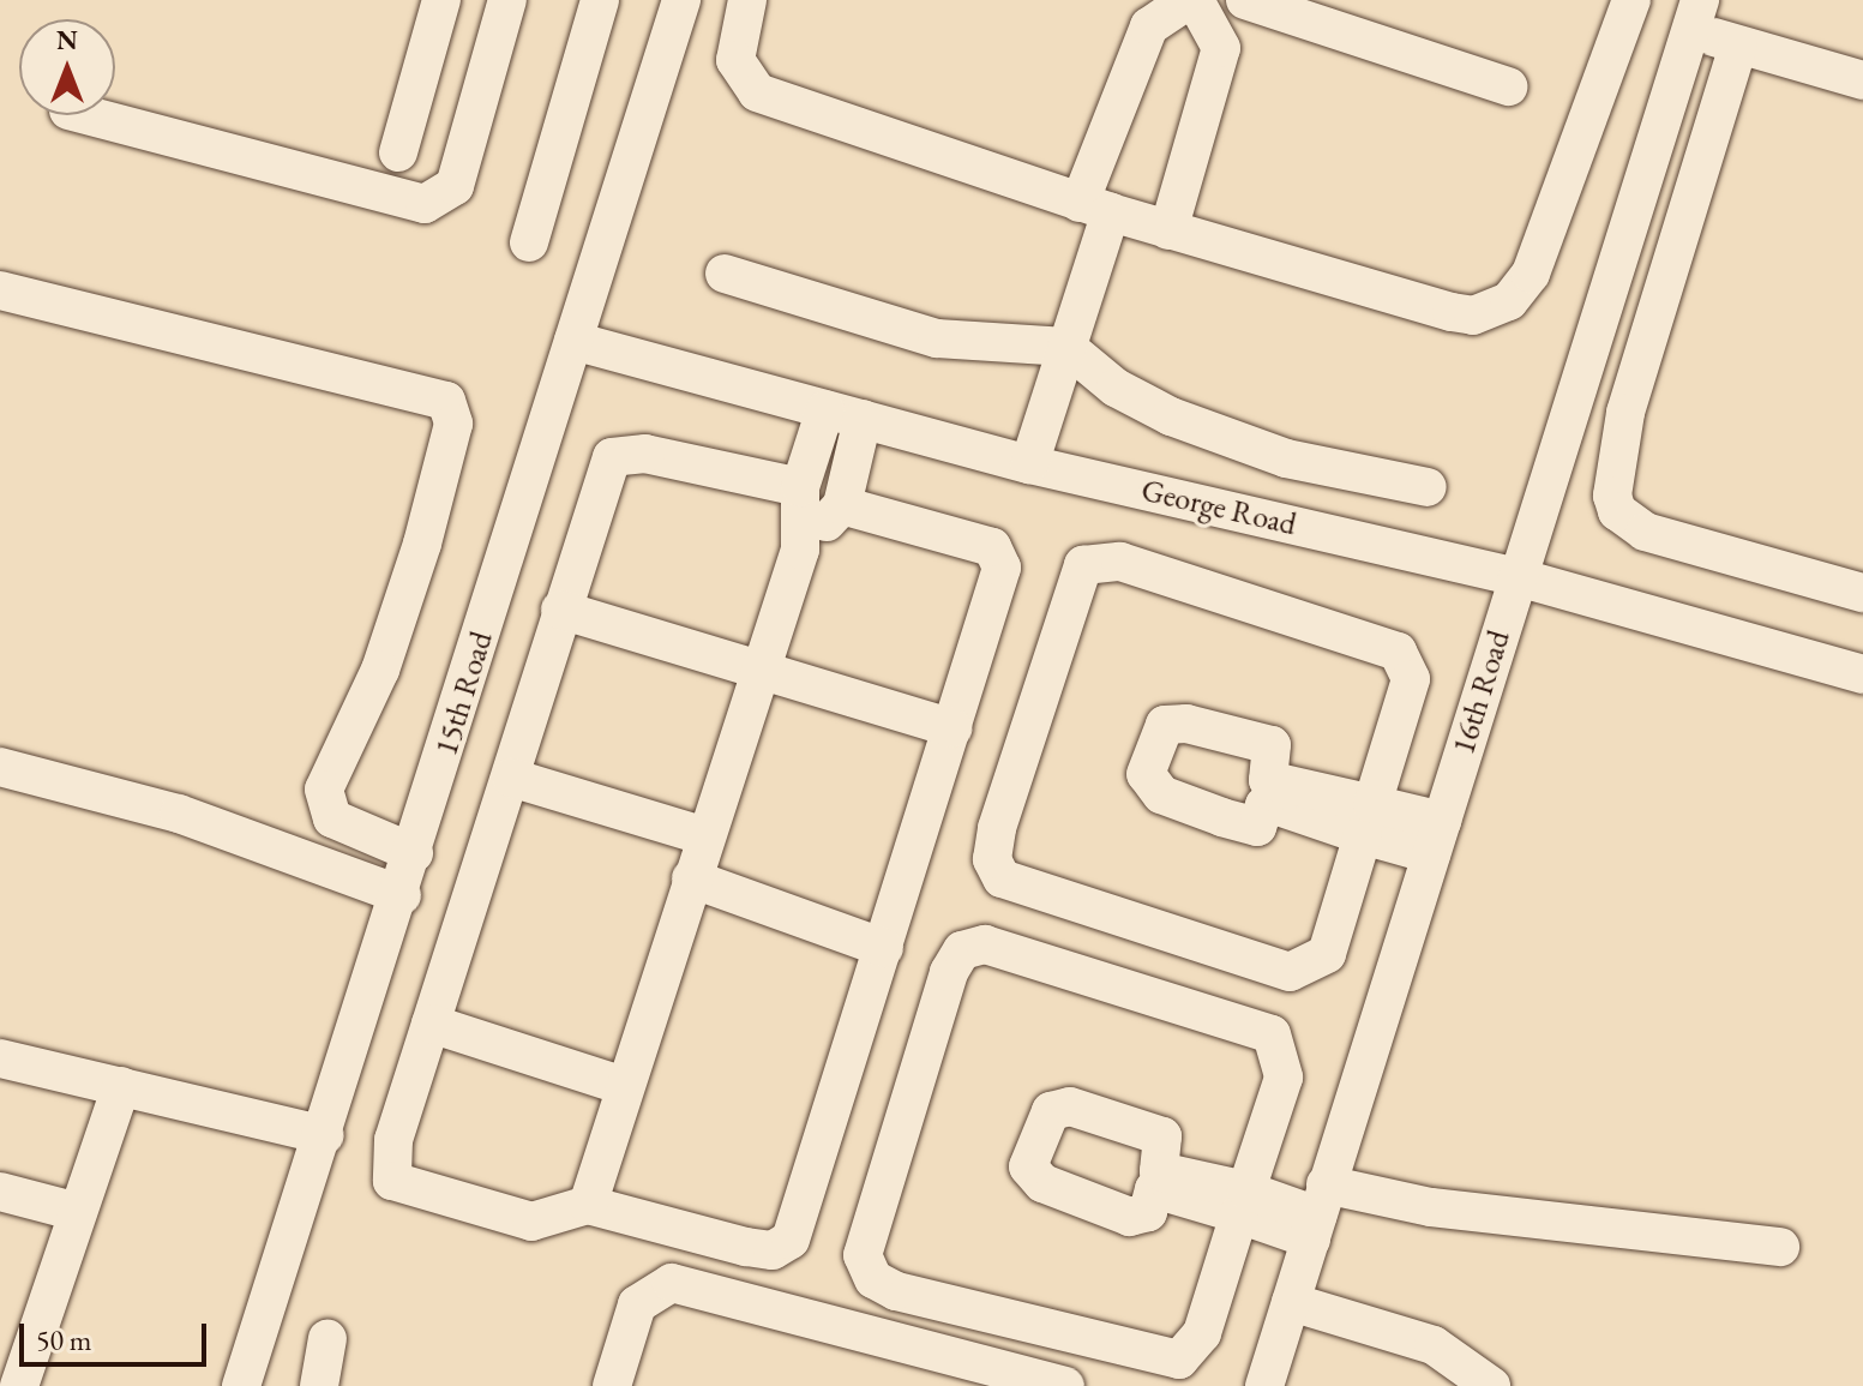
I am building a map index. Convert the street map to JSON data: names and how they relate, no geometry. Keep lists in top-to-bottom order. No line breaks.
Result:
{"streets":{"street":["George Road","16th Road","15th Road"]},"crossings":[["George Road","16th Road"],["George Road","15th Road"]],"scale_bar":"50 m","north":"top"}
